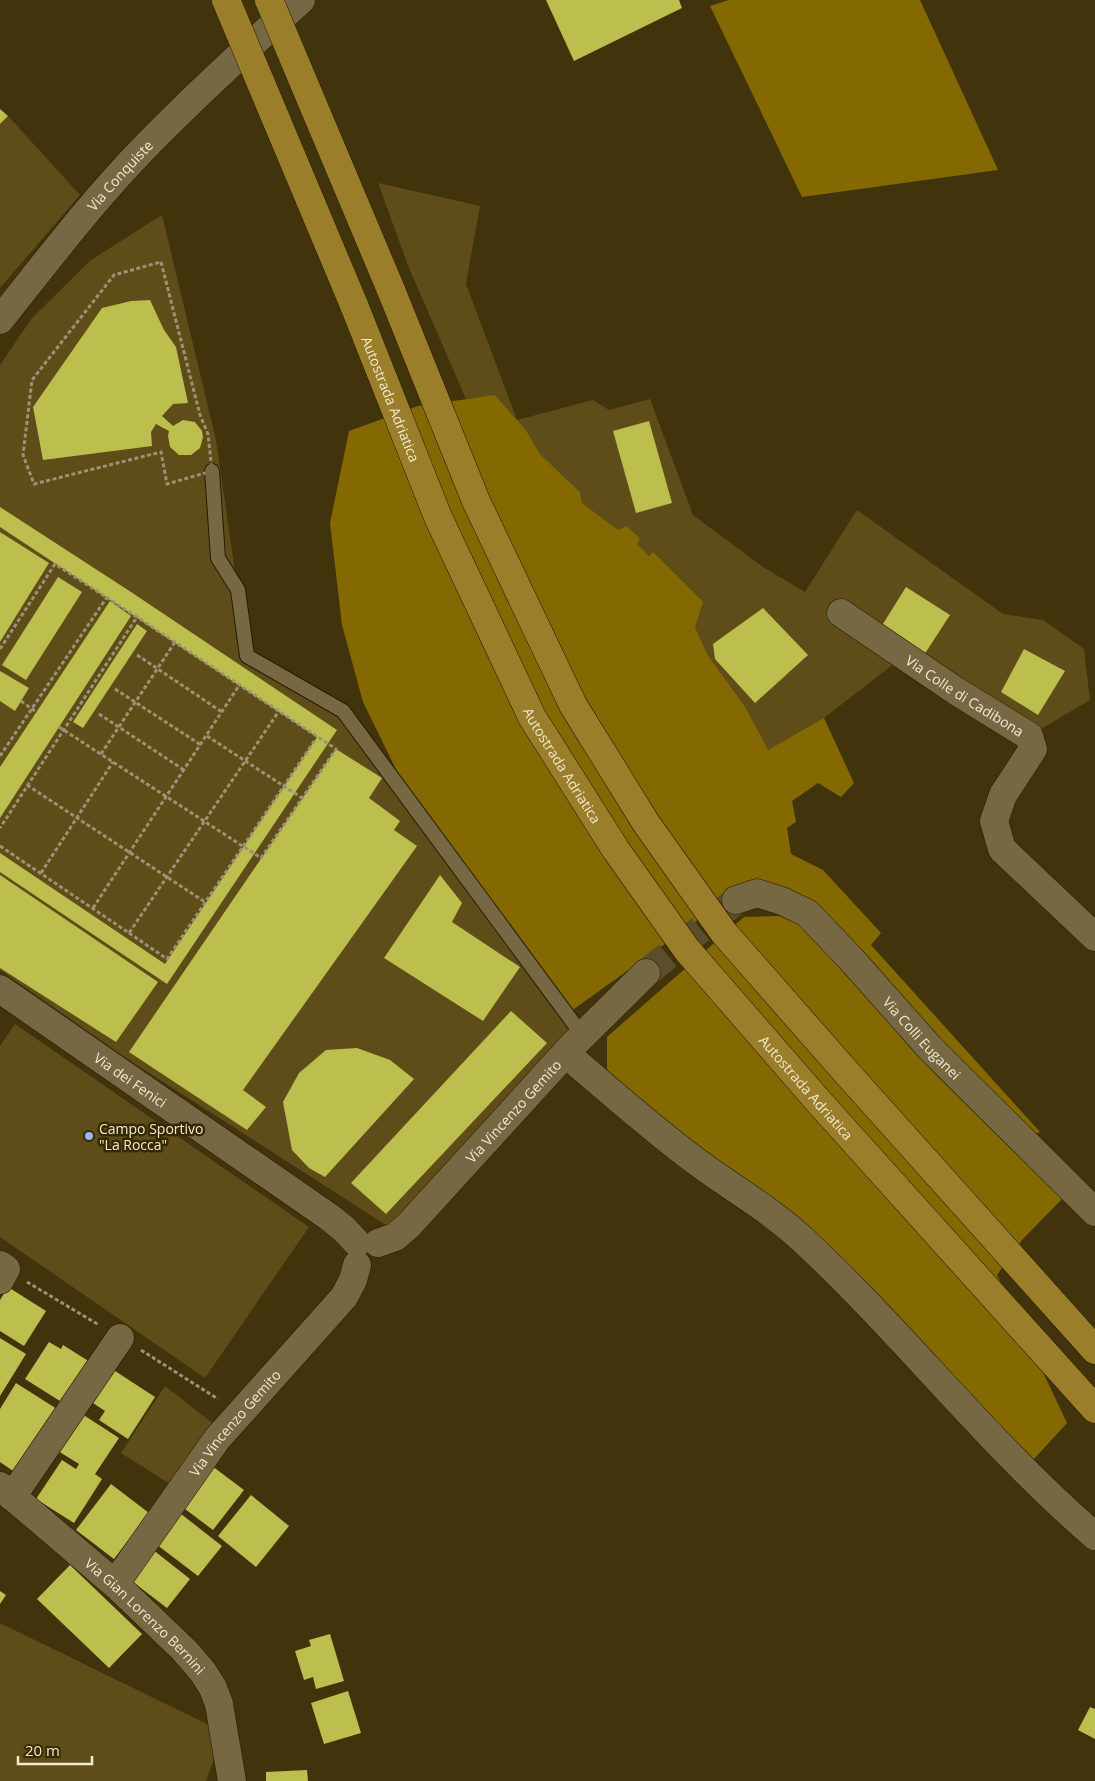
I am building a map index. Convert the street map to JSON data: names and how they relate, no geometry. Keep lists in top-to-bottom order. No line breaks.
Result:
{"streets":{"highway":["Autostrada Adriatica"],"street":["Via Conquiste","Via Colle di Cadibona","Via Colli Euganei","Via dei Fenici","Via Vincenzo Gemito","Via Gian Lorenzo Bernini"]},"crossings":[["Via dei Fenici","Via Vincenzo Gemito"],["Via Vincenzo Gemito","Via Gian Lorenzo Bernini"]],"places":["Campo Sportivo \"La Rocca\""],"scale_bar":"20 m"}
